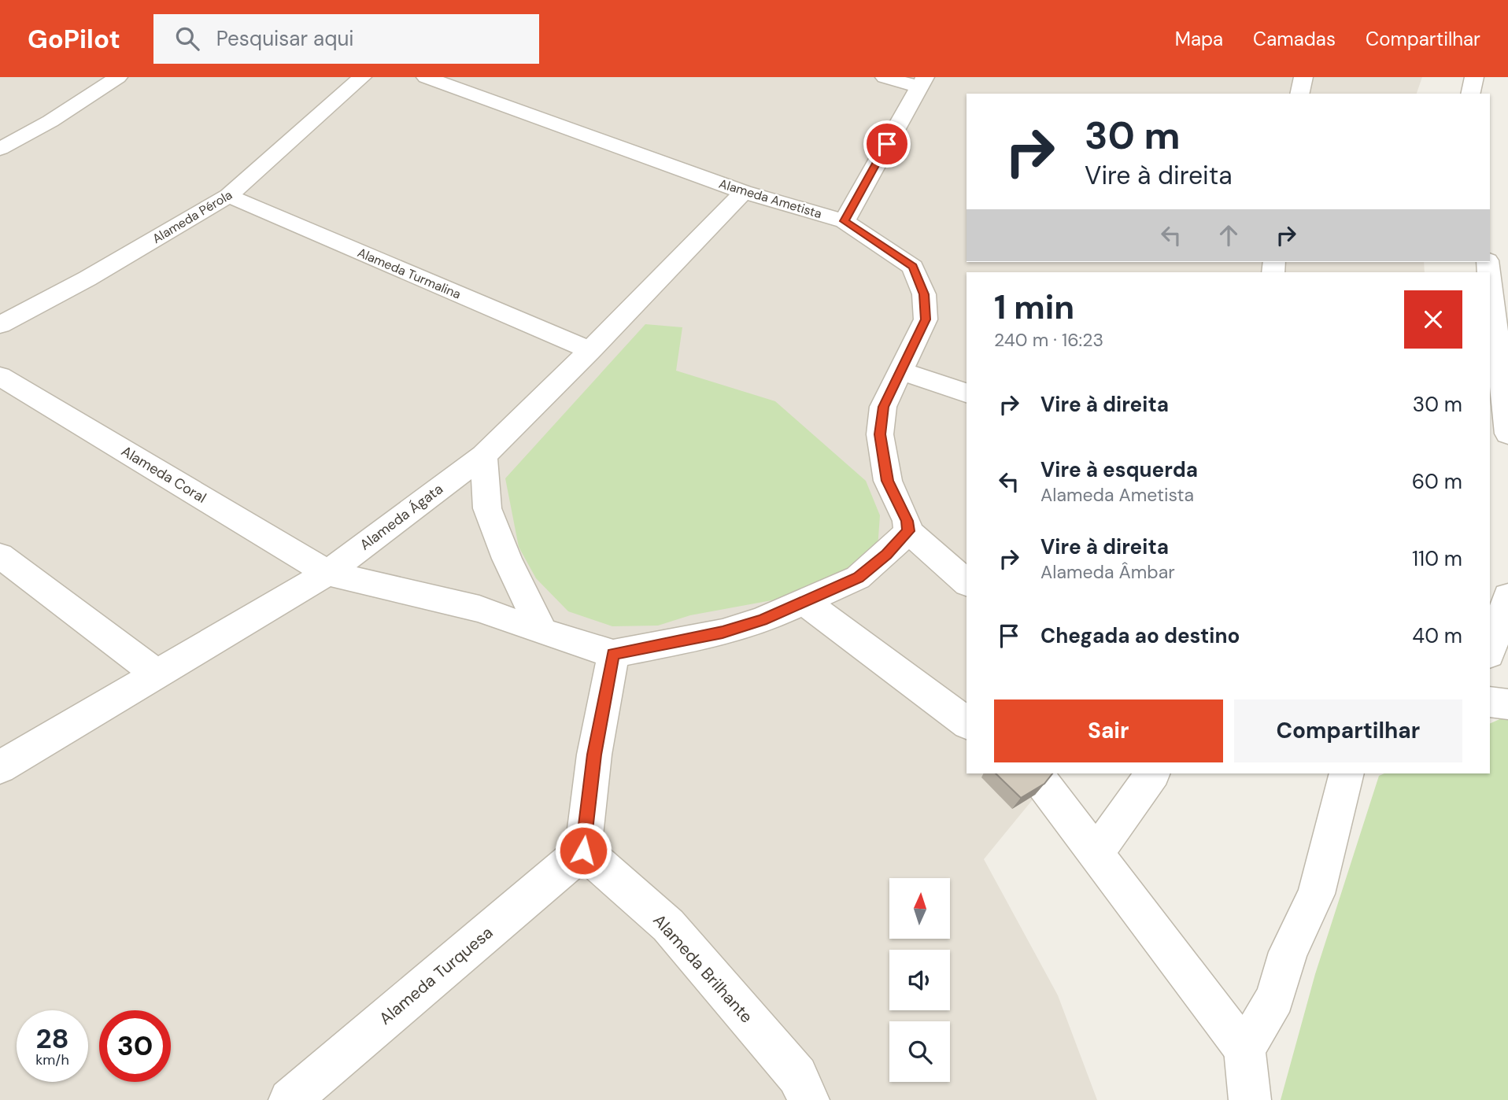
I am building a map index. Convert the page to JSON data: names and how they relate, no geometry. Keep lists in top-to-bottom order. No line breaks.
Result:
{"streets":{"street":["Alameda Ametista","Alameda Pérola","Alameda Turmalina","Alameda Coral","Alameda Ágata","Alameda Brilhante","Alameda Turquesa"]},"crossings":[["Alameda Ametista","Alameda Ágata"],["Alameda Pérola","Alameda Turmalina"],["Alameda Turmalina","Alameda Ágata"],["Alameda Coral","Alameda Ágata"],["Alameda Brilhante","Alameda Turquesa"]],"north":"top","page":{"header":"GoPilot","search":"Pesquisar aqui","nav":["Mapa","Camadas","Compartilhar"],"turn":["30 m","Vire à direita"],"heading":["1 min","240 m · 16:23"],"list":[{"name":"Vire à direita","value":"30 m"},{"name":"Vire à esquerda","note":"Alameda Ametista","value":"60 m"},{"name":"Vire à direita","note":"Alameda Âmbar","value":"110 m"},{"name":"Chegada ao destino","value":"40 m"}],"buttons":["Sair","Compartilhar"],"speed":"28 km/h","limit":"30"}}
